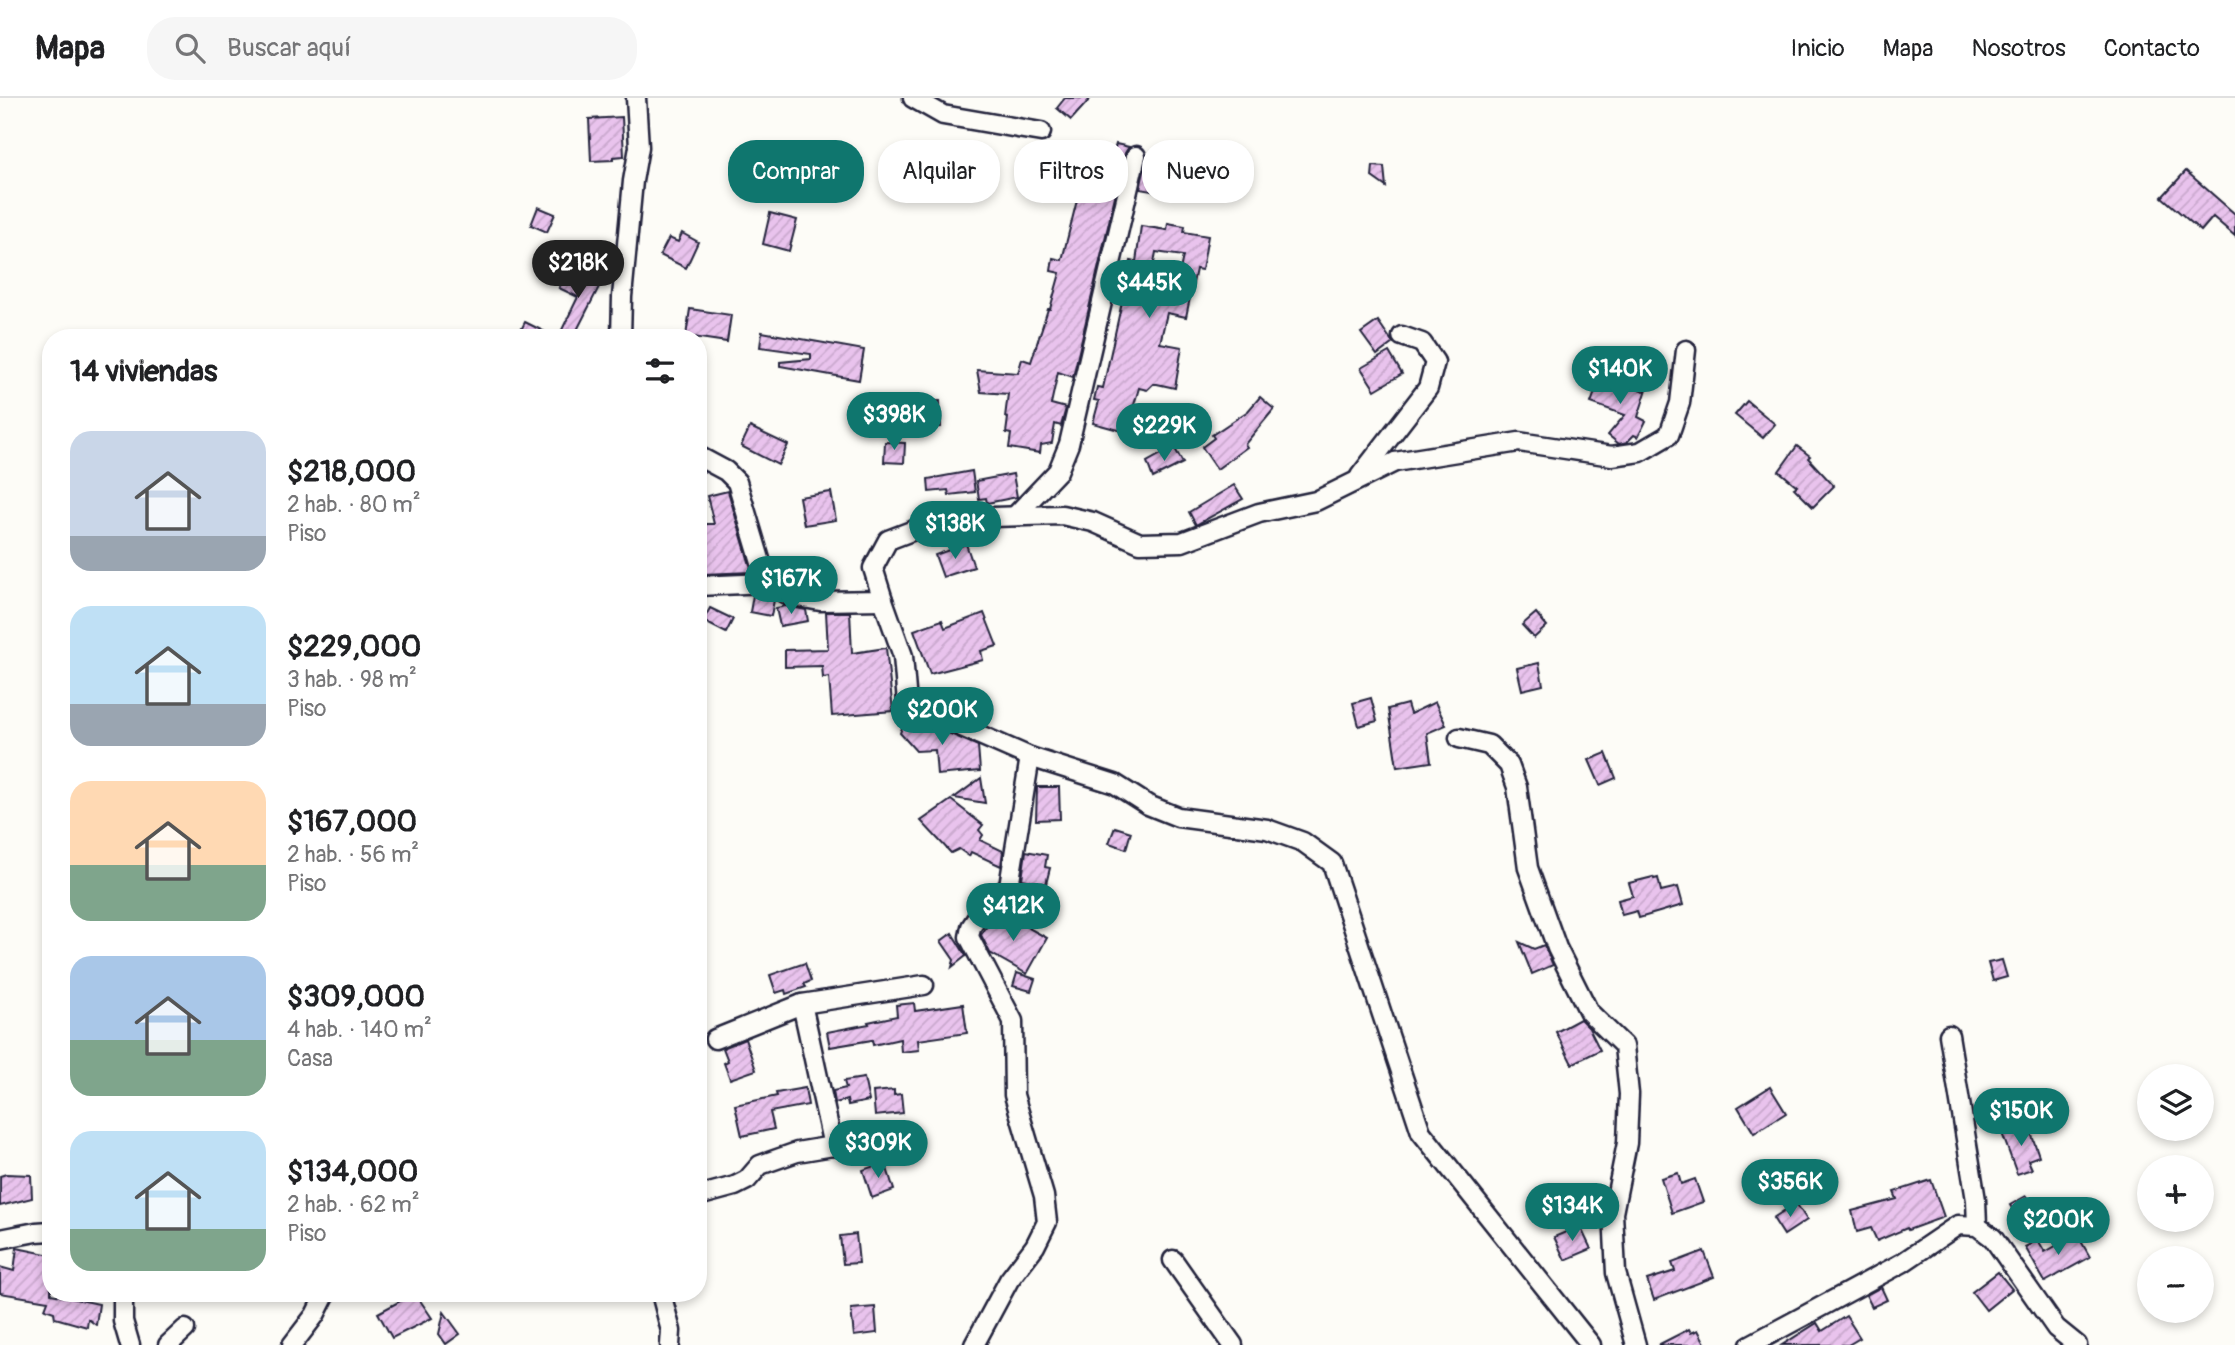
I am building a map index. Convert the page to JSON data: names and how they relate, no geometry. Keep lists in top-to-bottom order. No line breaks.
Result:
{"page":{"header":"Mapa","search":"Buscar aquí","nav":["Inicio","Mapa","Nosotros","Contacto"],"chip":["Comprar","Alquilar","Filtros","Nuevo"],"price":["$218K","$445K","$140K","$398K","$229K","$138K","$167K","$200K","$412K","$150K","$309K","$356K","$134K","$200K"],"heading":"14 viviendas","list":[{"name":"$218,000","note":"2 hab. · 80 m² · Piso"},{"name":"$229,000","note":"3 hab. · 98 m² · Piso"},{"name":"$167,000","note":"2 hab. · 56 m² · Piso"},{"name":"$309,000","note":"4 hab. · 140 m² · Casa"},{"name":"$134,000","note":"2 hab. · 62 m² · Piso"}],"map_buttons":["+","−"]}}
